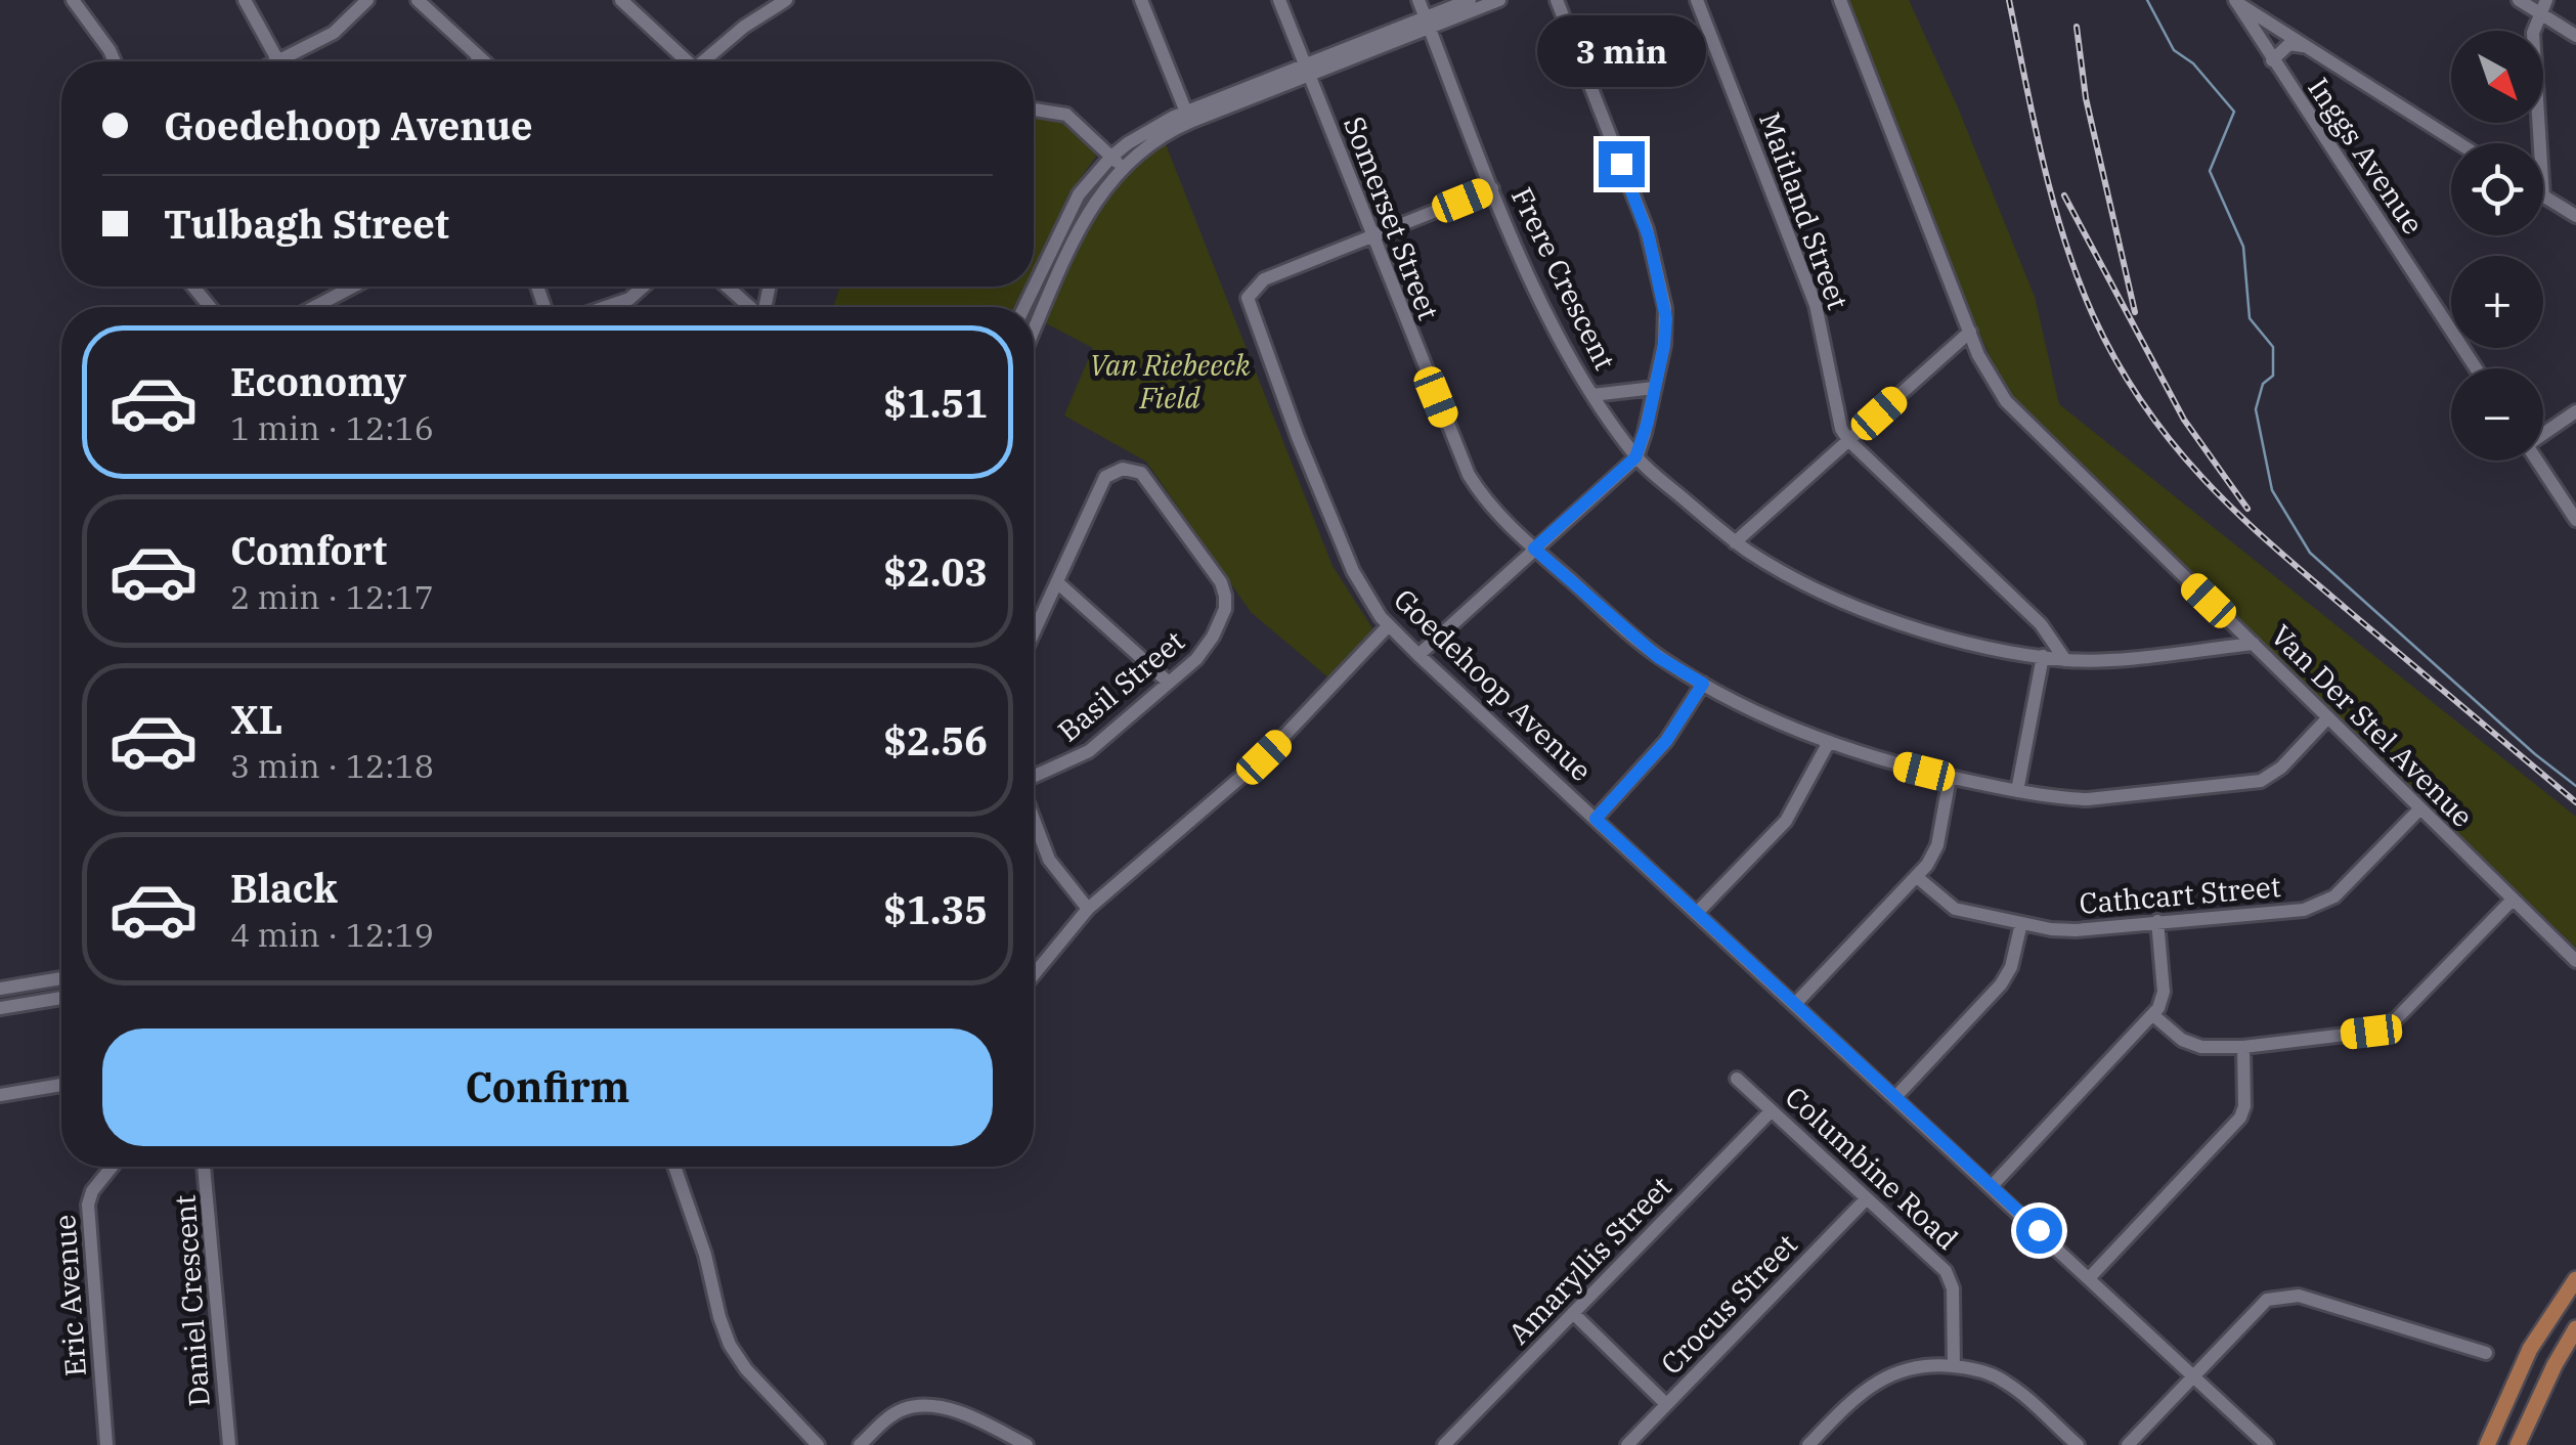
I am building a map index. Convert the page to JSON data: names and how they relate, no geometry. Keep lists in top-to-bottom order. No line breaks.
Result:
{"streets":{"street":["Inggs Avenue","Maitland Street","Somerset Street","Frere Crescent","Goedehoop Avenue","Basil Street","Van Der Stel Avenue","Cathcart Street","Columbine Road","Amaryllis Street","Eric Avenue","Daniel Crescent","Crocus Street"]},"crossings":[["Maitland Street","Frere Crescent"],["Somerset Street","Goedehoop Avenue"],["Somerset Street","Van Der Stel Avenue"],["Frere Crescent","Van Der Stel Avenue"],["Van Der Stel Avenue","Cathcart Street"],["Columbine Road","Amaryllis Street"],["Columbine Road","Crocus Street"]],"parks":["Van Riebeeck Field"],"north":"bottom right","page":{"bubble":"3 min","map_buttons":["+","−"],"banner":["Goedehoop Avenue","Tulbagh Street"],"list":[{"name":"Economy","note":"1 min · 12:16","value":"$1.51"},{"name":"Comfort","note":"2 min · 12:17","value":"$2.03"},{"name":"XL","note":"3 min · 12:18","value":"$2.56"},{"name":"Black","note":"4 min · 12:19","value":"$1.35"}],"buttons":"Confirm"}}
